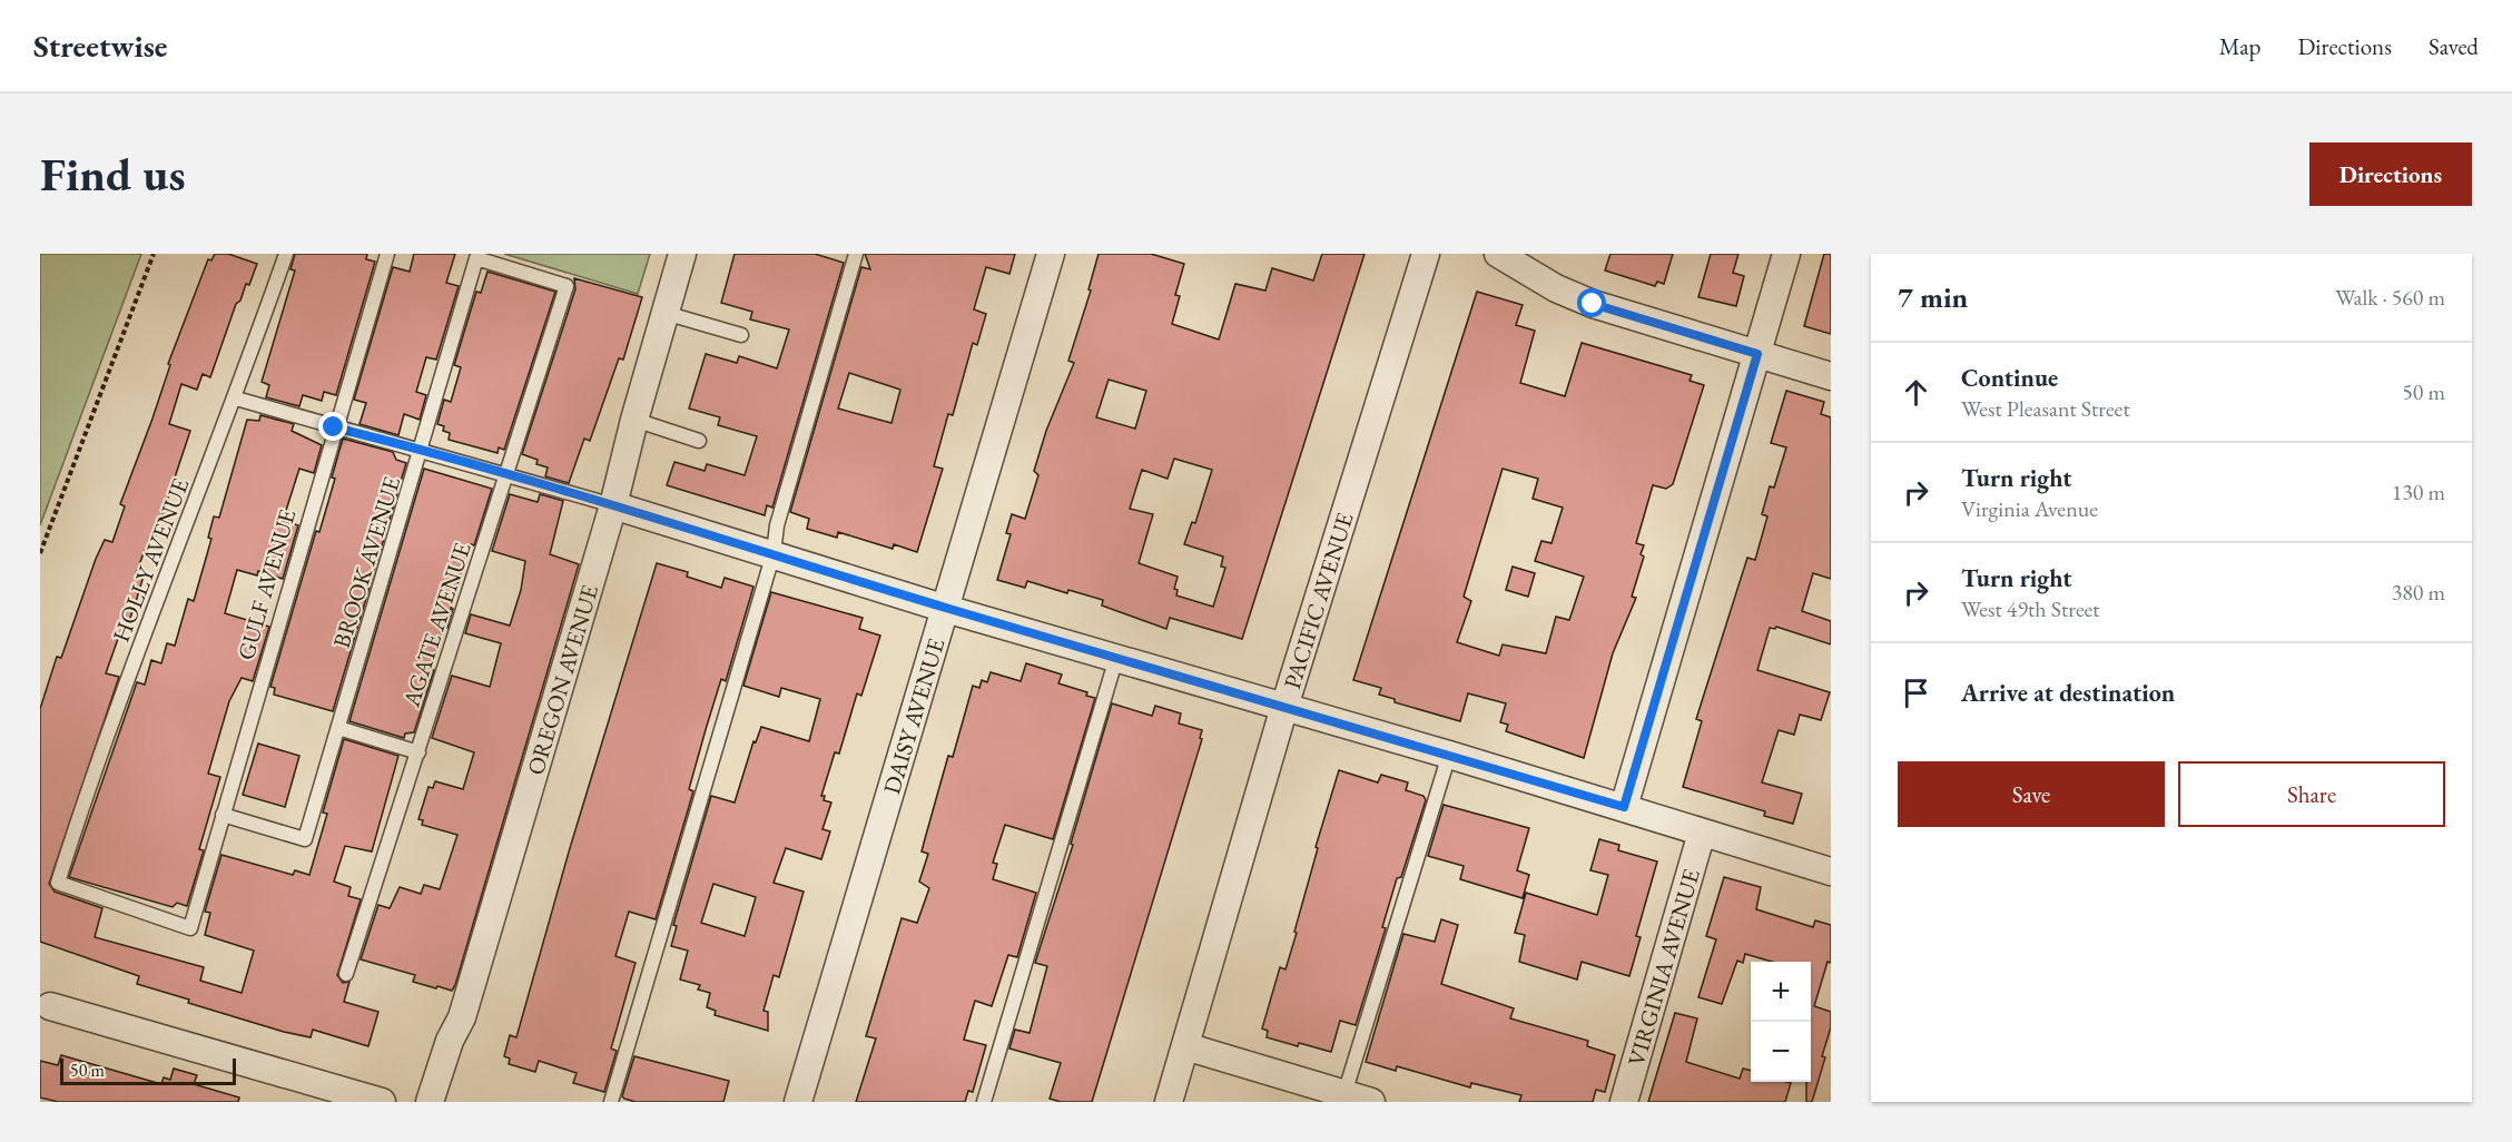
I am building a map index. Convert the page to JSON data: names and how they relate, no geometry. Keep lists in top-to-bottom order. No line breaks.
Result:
{"streets":{"street":["PACIFIC AVENUE","OREGON AVENUE","DAISY AVENUE","VIRGINIA AVENUE"],"lane":["HOLLY AVENUE","BROOK AVENUE","GULF AVENUE","AGATE AVENUE"]},"crossings":[["HOLLY AVENUE","GULF AVENUE"],["BROOK AVENUE","GULF AVENUE"],["BROOK AVENUE","AGATE AVENUE"]],"scale_bar":"50 m","page":{"header":"Streetwise","nav":["Map","Directions","Saved"],"buttons":["Directions",["Save","Share"]],"title":"Find us","heading":["7 min","Walk · 560 m"],"list":[["Continue","West Pleasant Street","50 m"],["Turn right","Virginia Avenue","130 m"],["Turn right","West 49th Street","380 m"],"Arrive at destination"],"map_buttons":["+","−"],"scale":"50 m"}}
